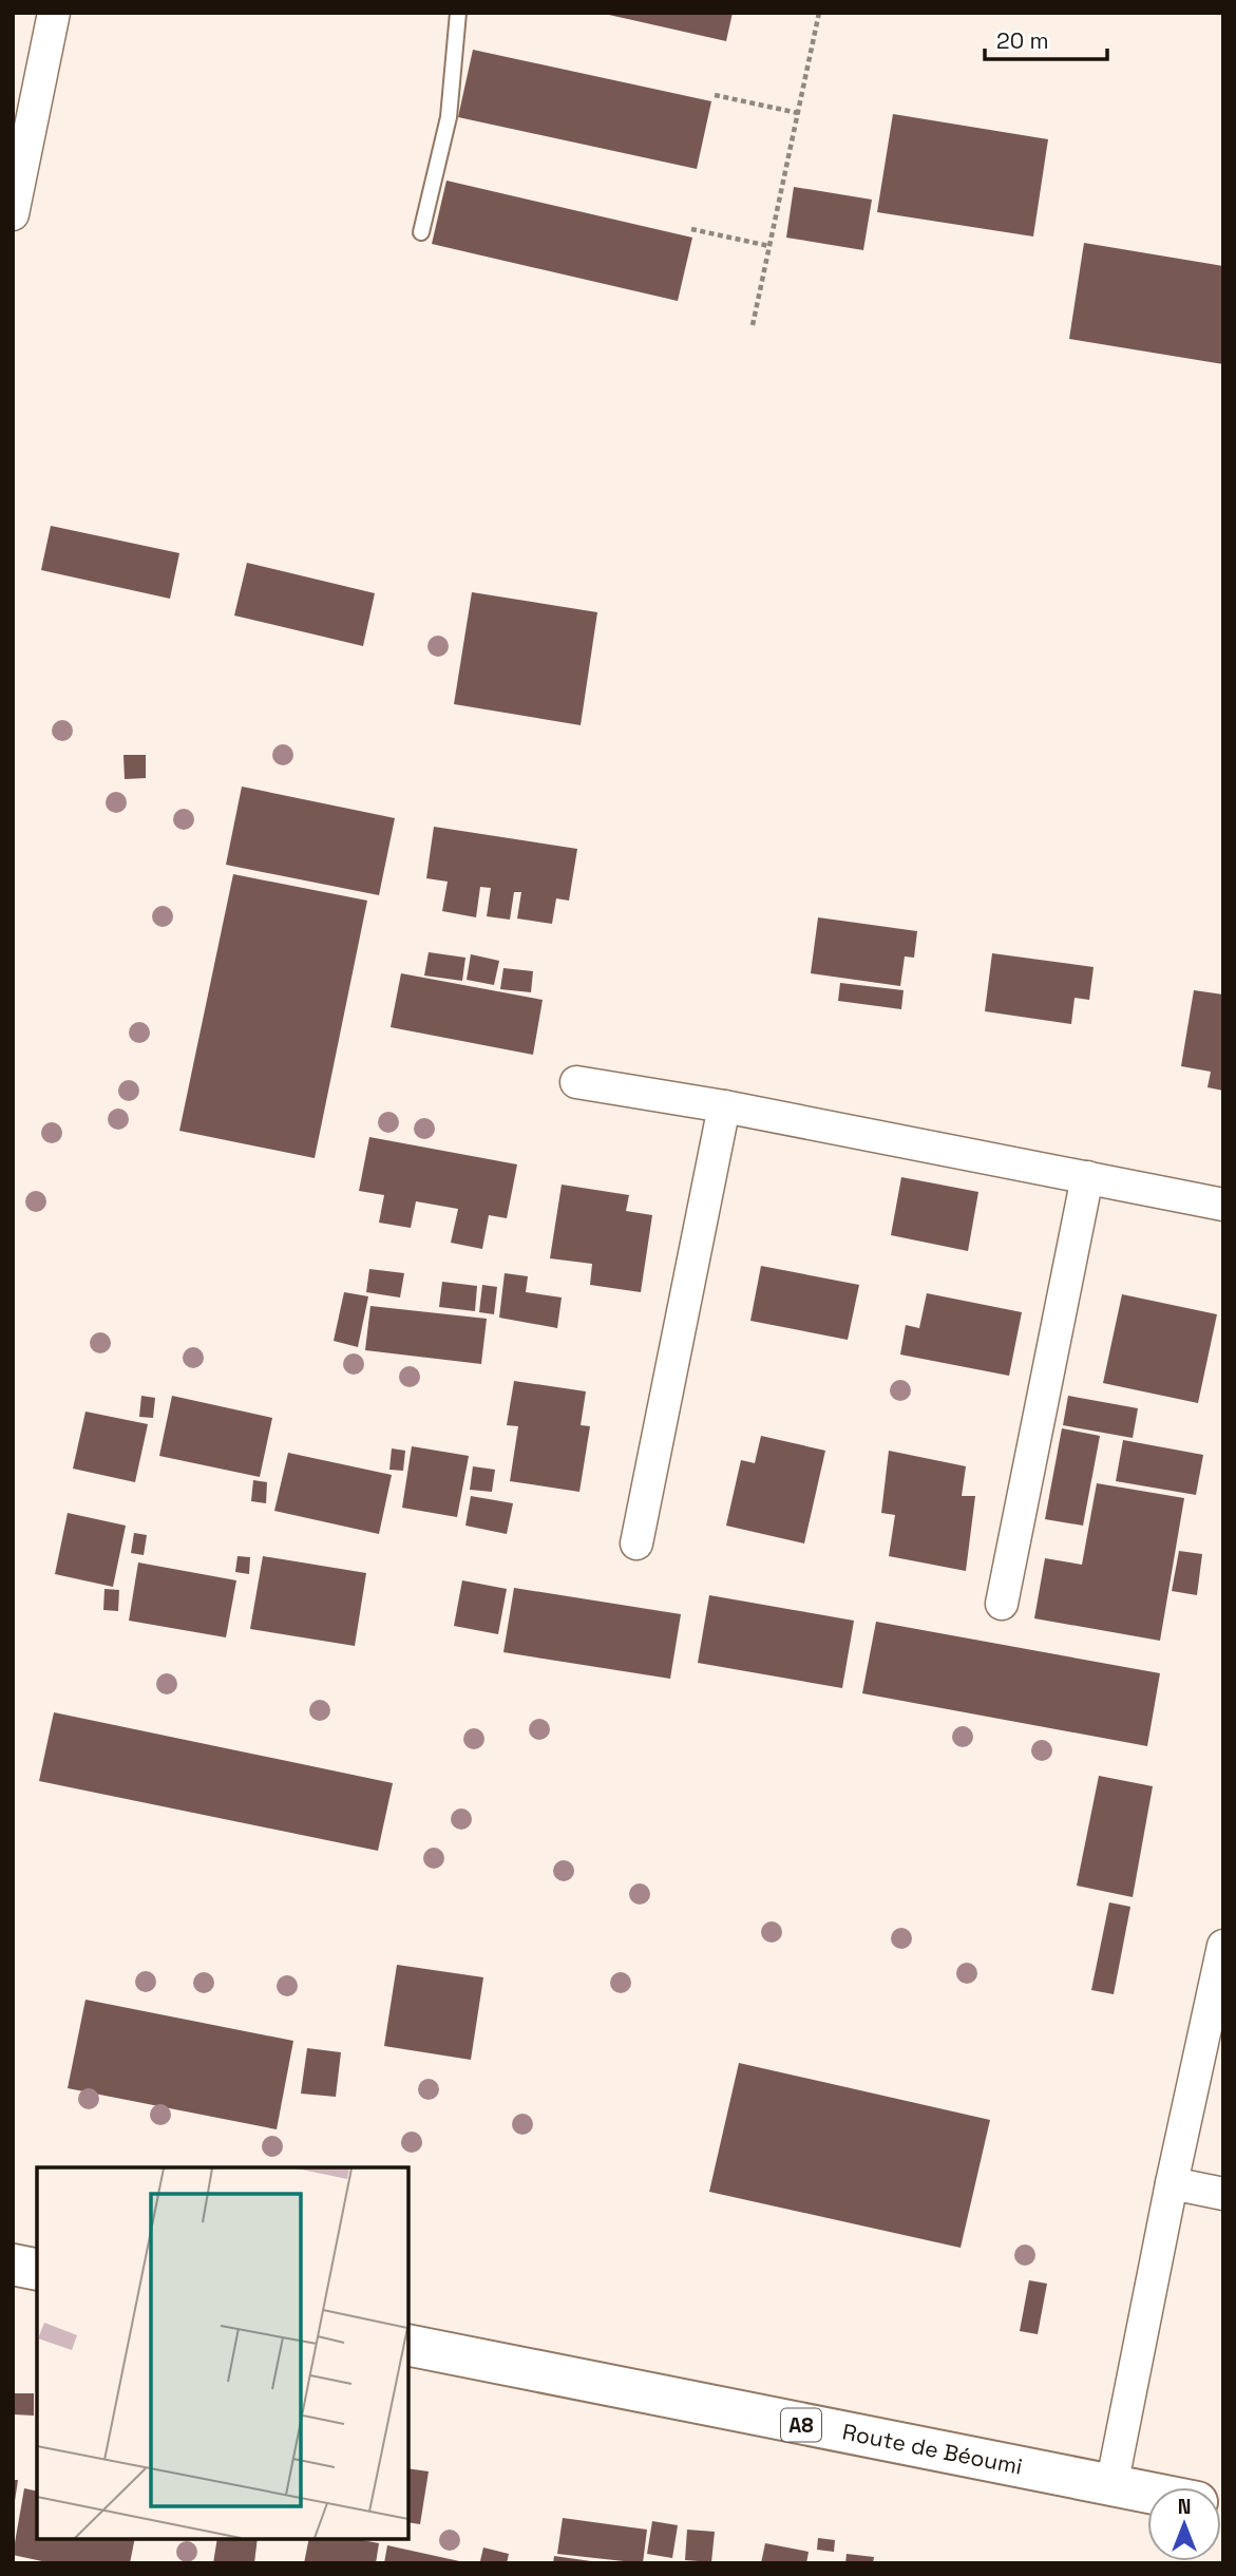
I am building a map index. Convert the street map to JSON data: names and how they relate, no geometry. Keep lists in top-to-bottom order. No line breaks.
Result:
{"streets":{"main road":["A8","Route de Béoumi"]},"scale_bar":"20 m","north":"top"}
